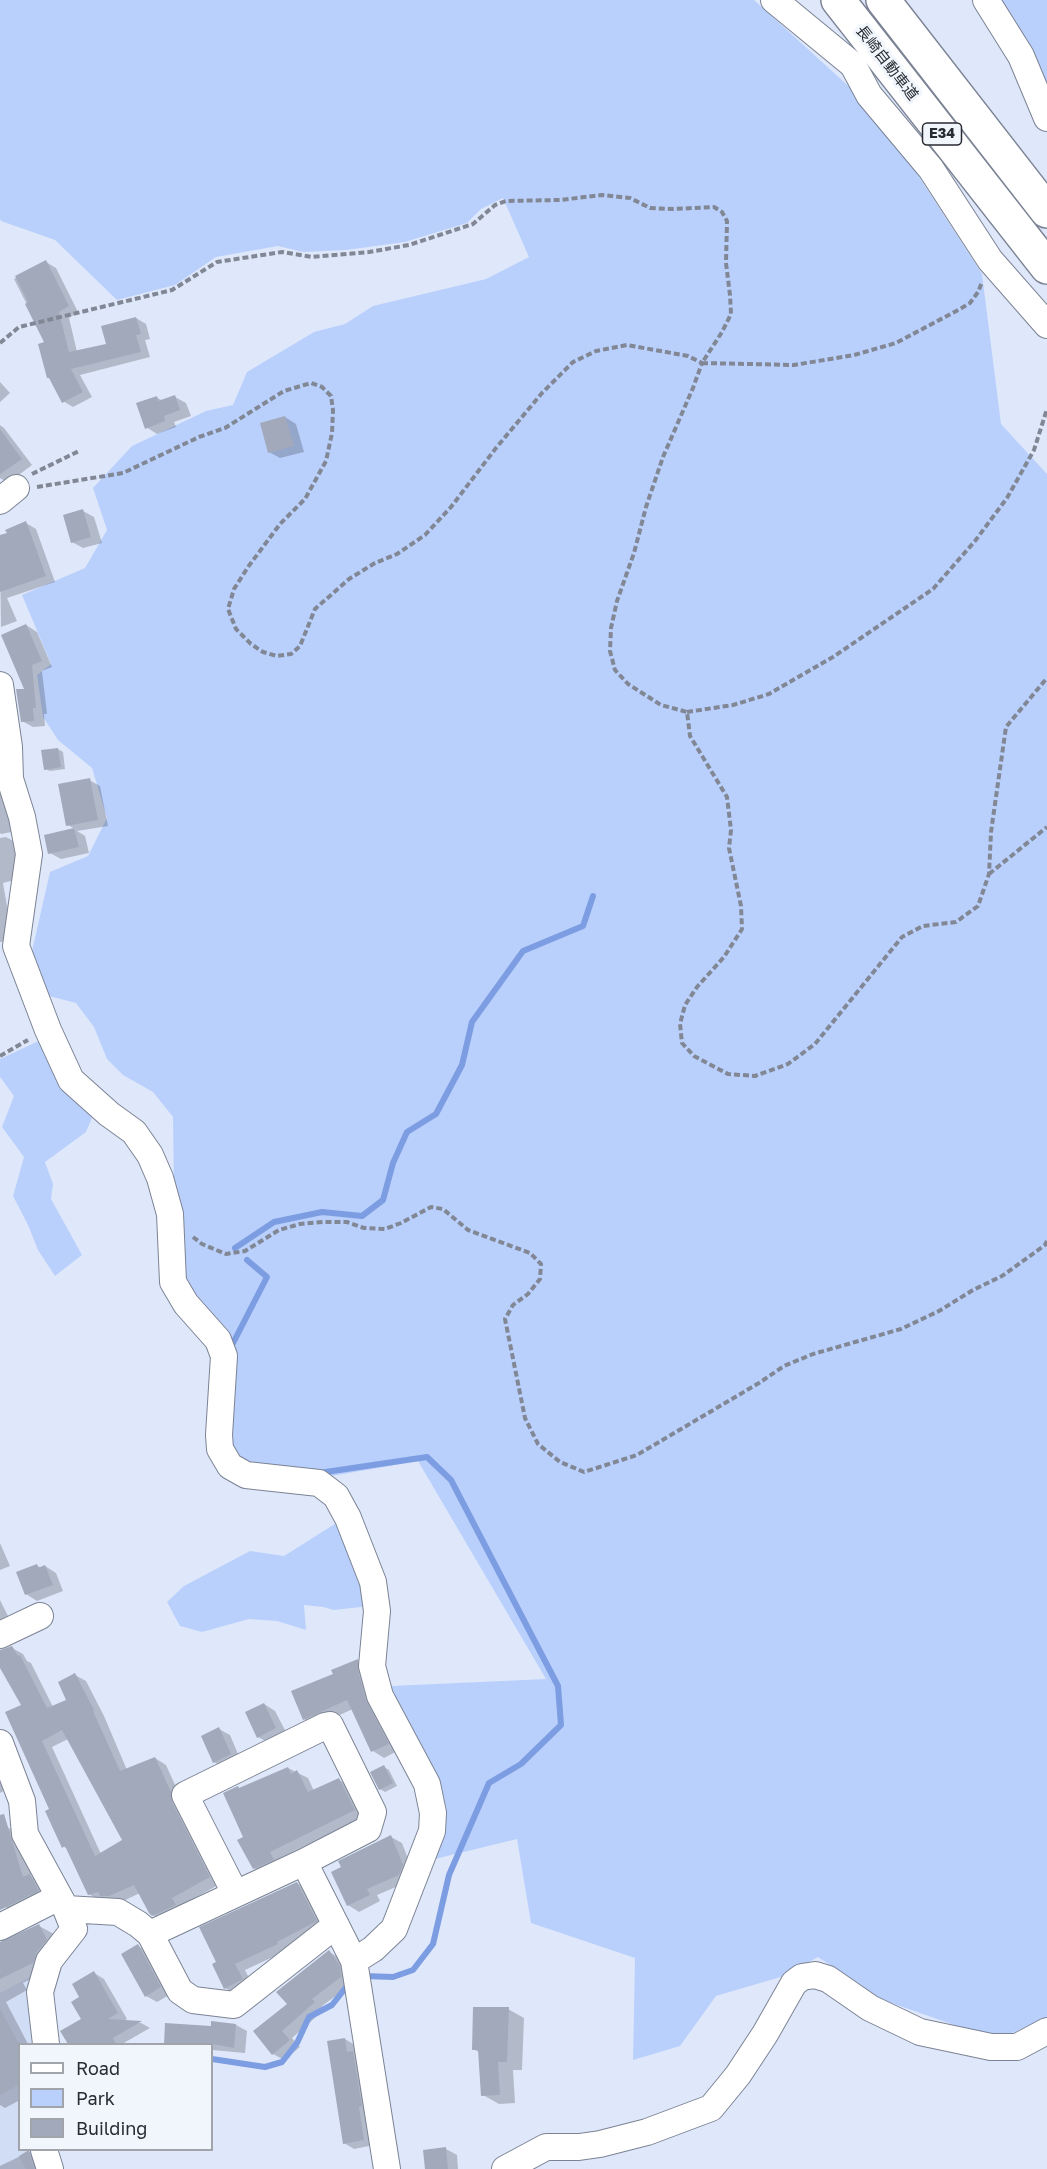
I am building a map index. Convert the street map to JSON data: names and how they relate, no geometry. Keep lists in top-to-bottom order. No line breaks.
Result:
{"streets":{"highway":["長崎自動車道","E34"]},"legend":["Road","Park","Building"]}
